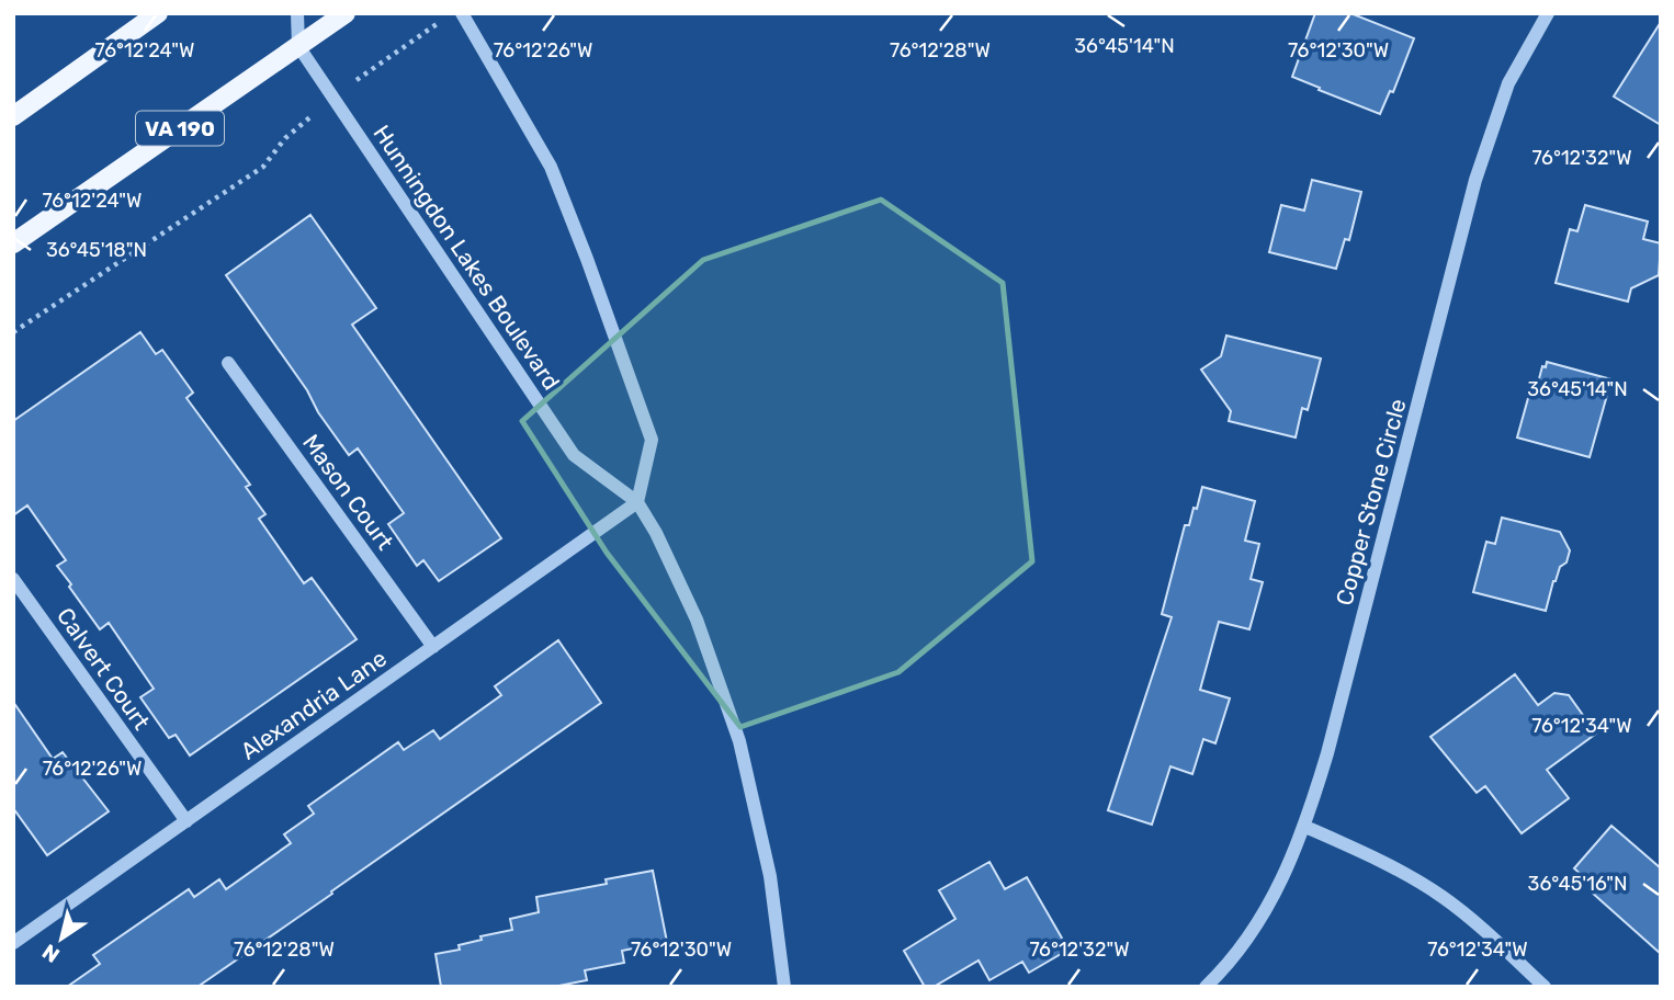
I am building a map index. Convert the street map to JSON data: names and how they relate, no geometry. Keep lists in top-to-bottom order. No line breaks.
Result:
{"streets":{"main road":["VA 190"],"street":["Hunningdon Lakes Boulevard","Mason Court","Copper Stone Circle","Calvert Court","Alexandria Lane"]},"crossings":[["VA 190","Hunningdon Lakes Boulevard"],["Hunningdon Lakes Boulevard","Alexandria Lane"],["Mason Court","Alexandria Lane"],["Calvert Court","Alexandria Lane"]],"north":"bottom left","coordinates":["36°45'14\"N","76°12'24\"W","76°12'26\"W","76°12'28\"W","76°12'30\"W","76°12'32\"W","36°45'18\"N","76°12'34\"W","36°45'16\"N"]}
